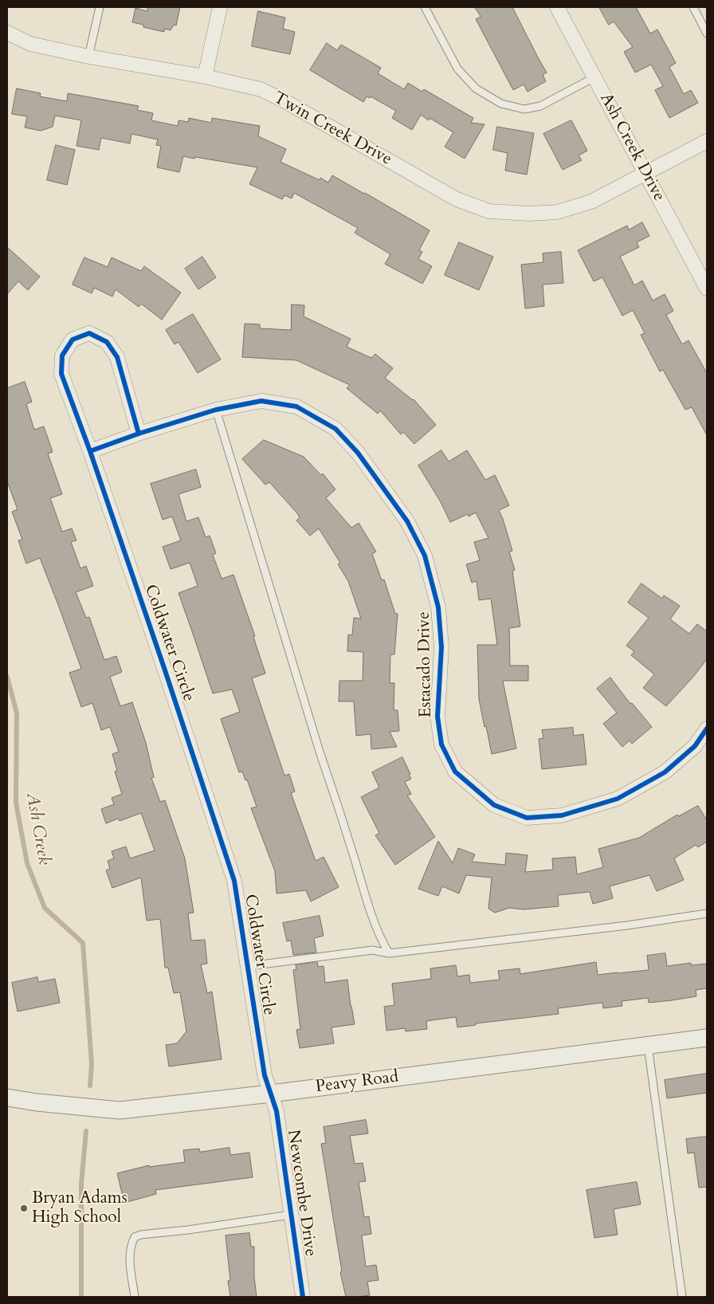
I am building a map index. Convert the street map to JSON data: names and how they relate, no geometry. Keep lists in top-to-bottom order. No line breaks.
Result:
{"streets":{"street":["Twin Creek Drive","Ash Creek Drive","Coldwater Circle","Estacado Drive","Peavy Road","Newcombe Drive"]},"crossings":[["Twin Creek Drive","Ash Creek Drive"],["Coldwater Circle","Estacado Drive"],["Coldwater Circle","Peavy Road"],["Coldwater Circle","Newcombe Drive"],["Peavy Road","Newcombe Drive"]],"water":["Ash Creek"],"places":["Bryan Adams High School"]}
